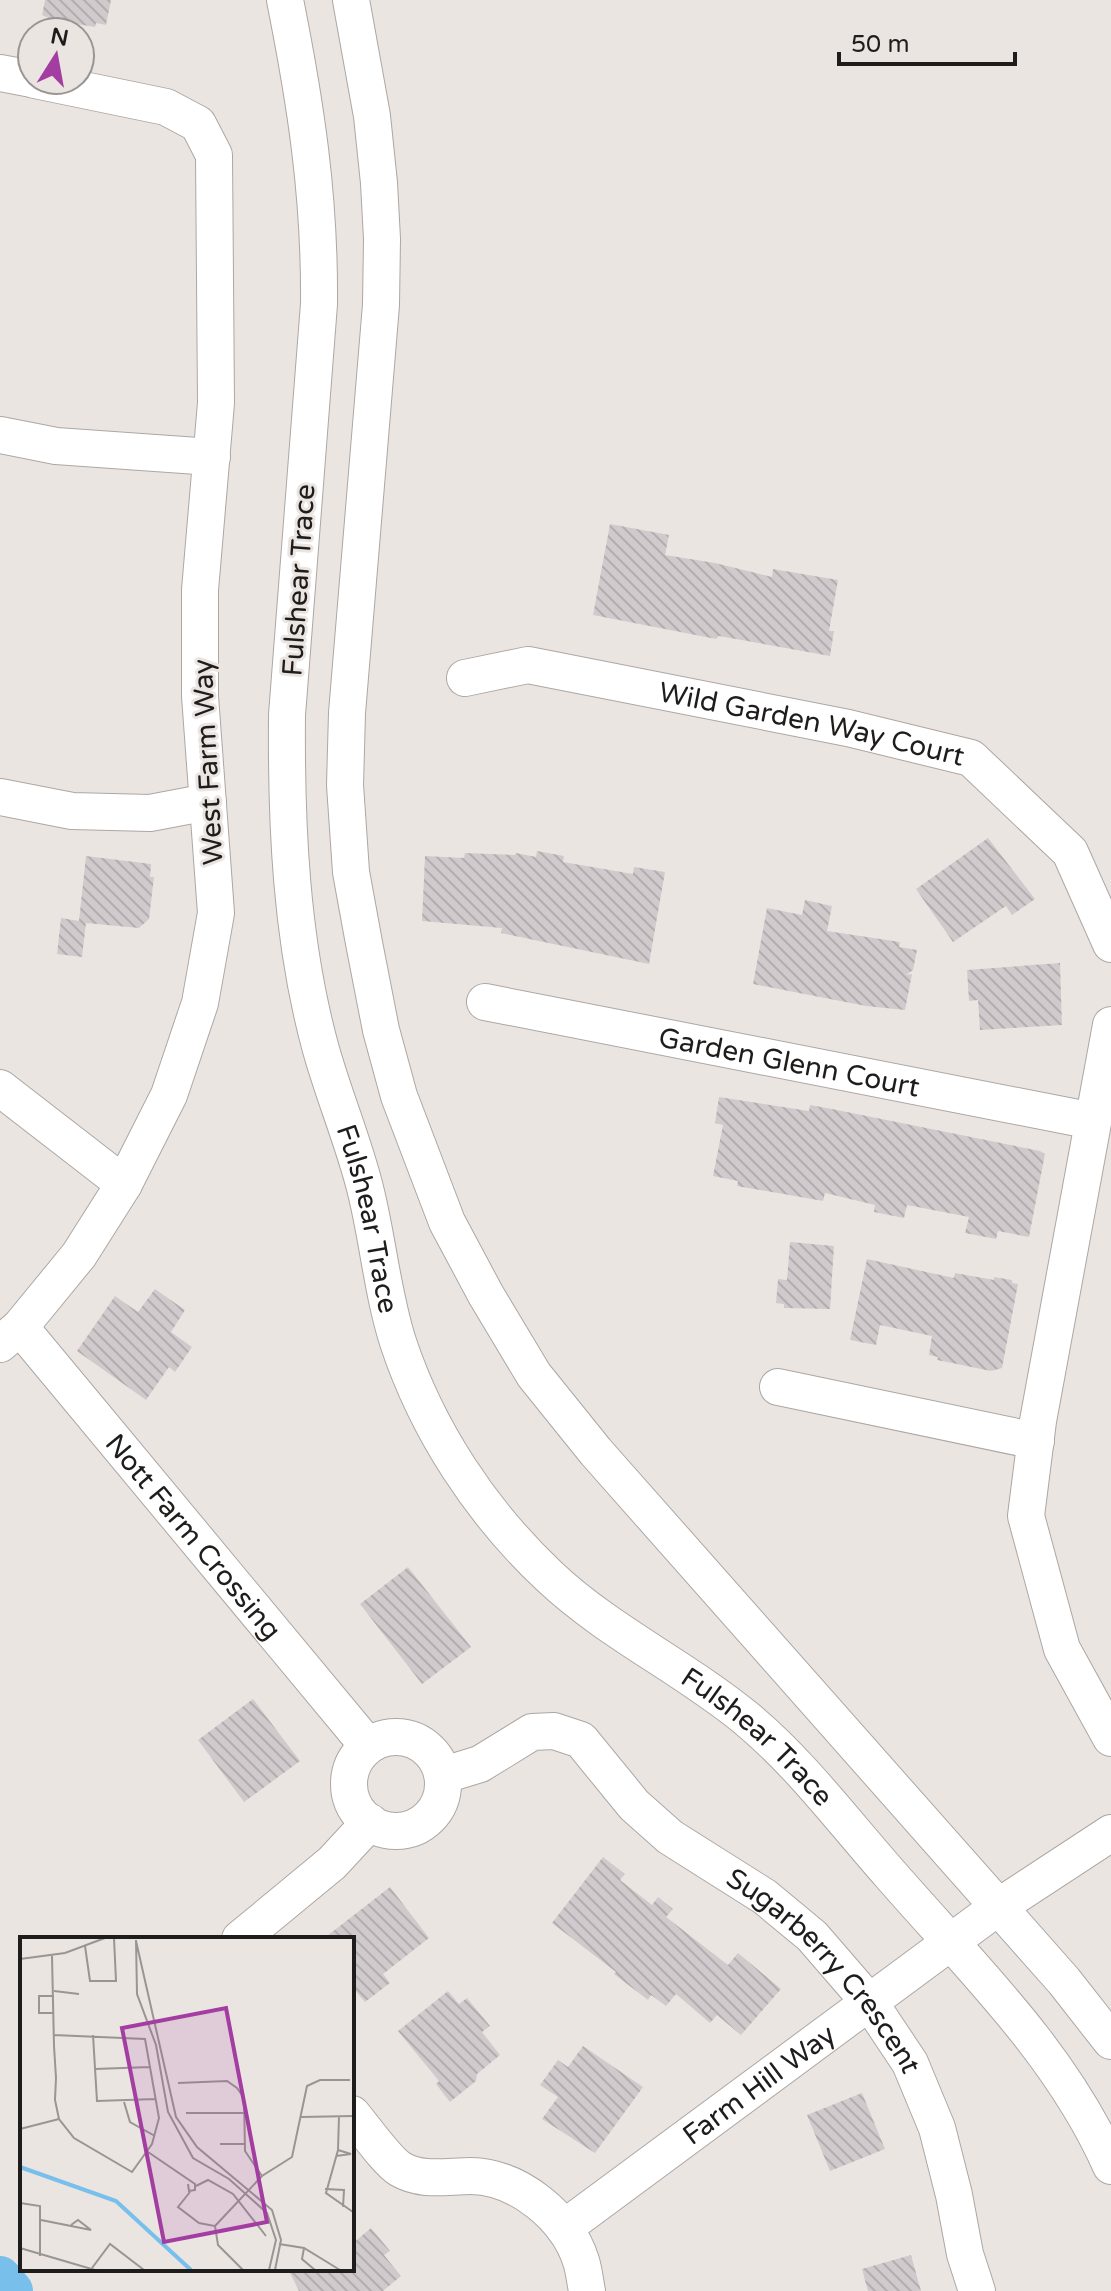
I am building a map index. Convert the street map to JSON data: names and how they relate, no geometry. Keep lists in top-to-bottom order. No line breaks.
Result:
{"streets":{"street":["Fulshear Trace","Wild Garden Way Court","West Farm Way","Garden Glenn Court","Nott Farm Crossing","Sugarberry Crescent","Farm Hill Way"]},"crossings":[["Fulshear Trace","Farm Hill Way"],["West Farm Way","Nott Farm Crossing"],["Nott Farm Crossing","Sugarberry Crescent"],["Sugarberry Crescent","Farm Hill Way"]],"scale_bar":"50 m","north":"top"}
